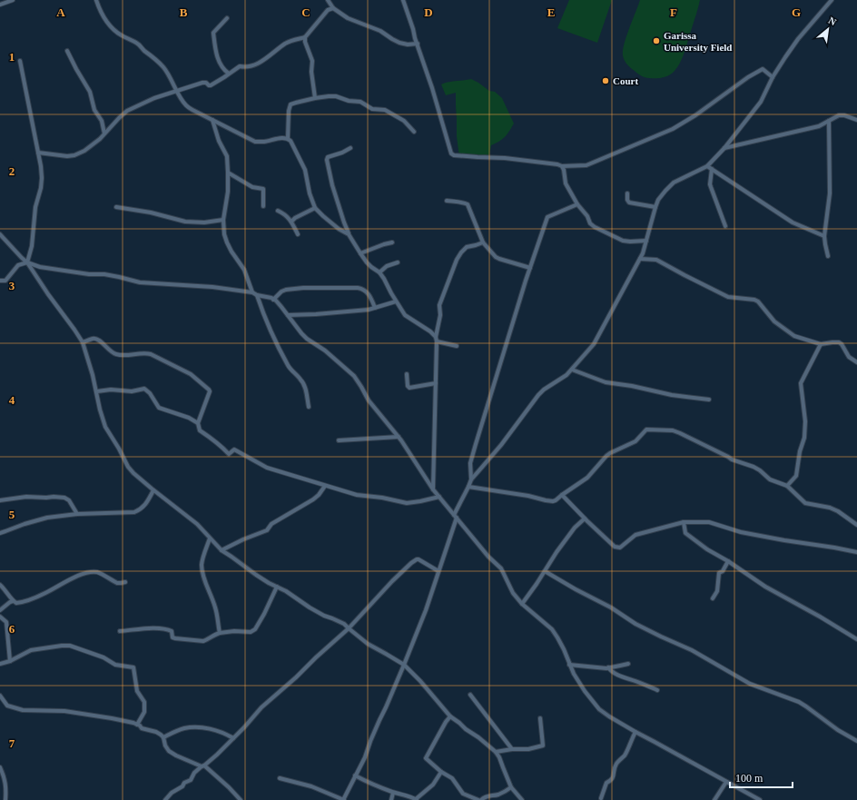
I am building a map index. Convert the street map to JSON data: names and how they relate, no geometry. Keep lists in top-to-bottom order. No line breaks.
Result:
{"places":["Garissa University Field","Court"],"scale_bar":"100 m","north":"top right","grid":{"columns":["A","B","C","D","E","F","G"],"rows":["1","2","3","4","5","6","7"]}}
